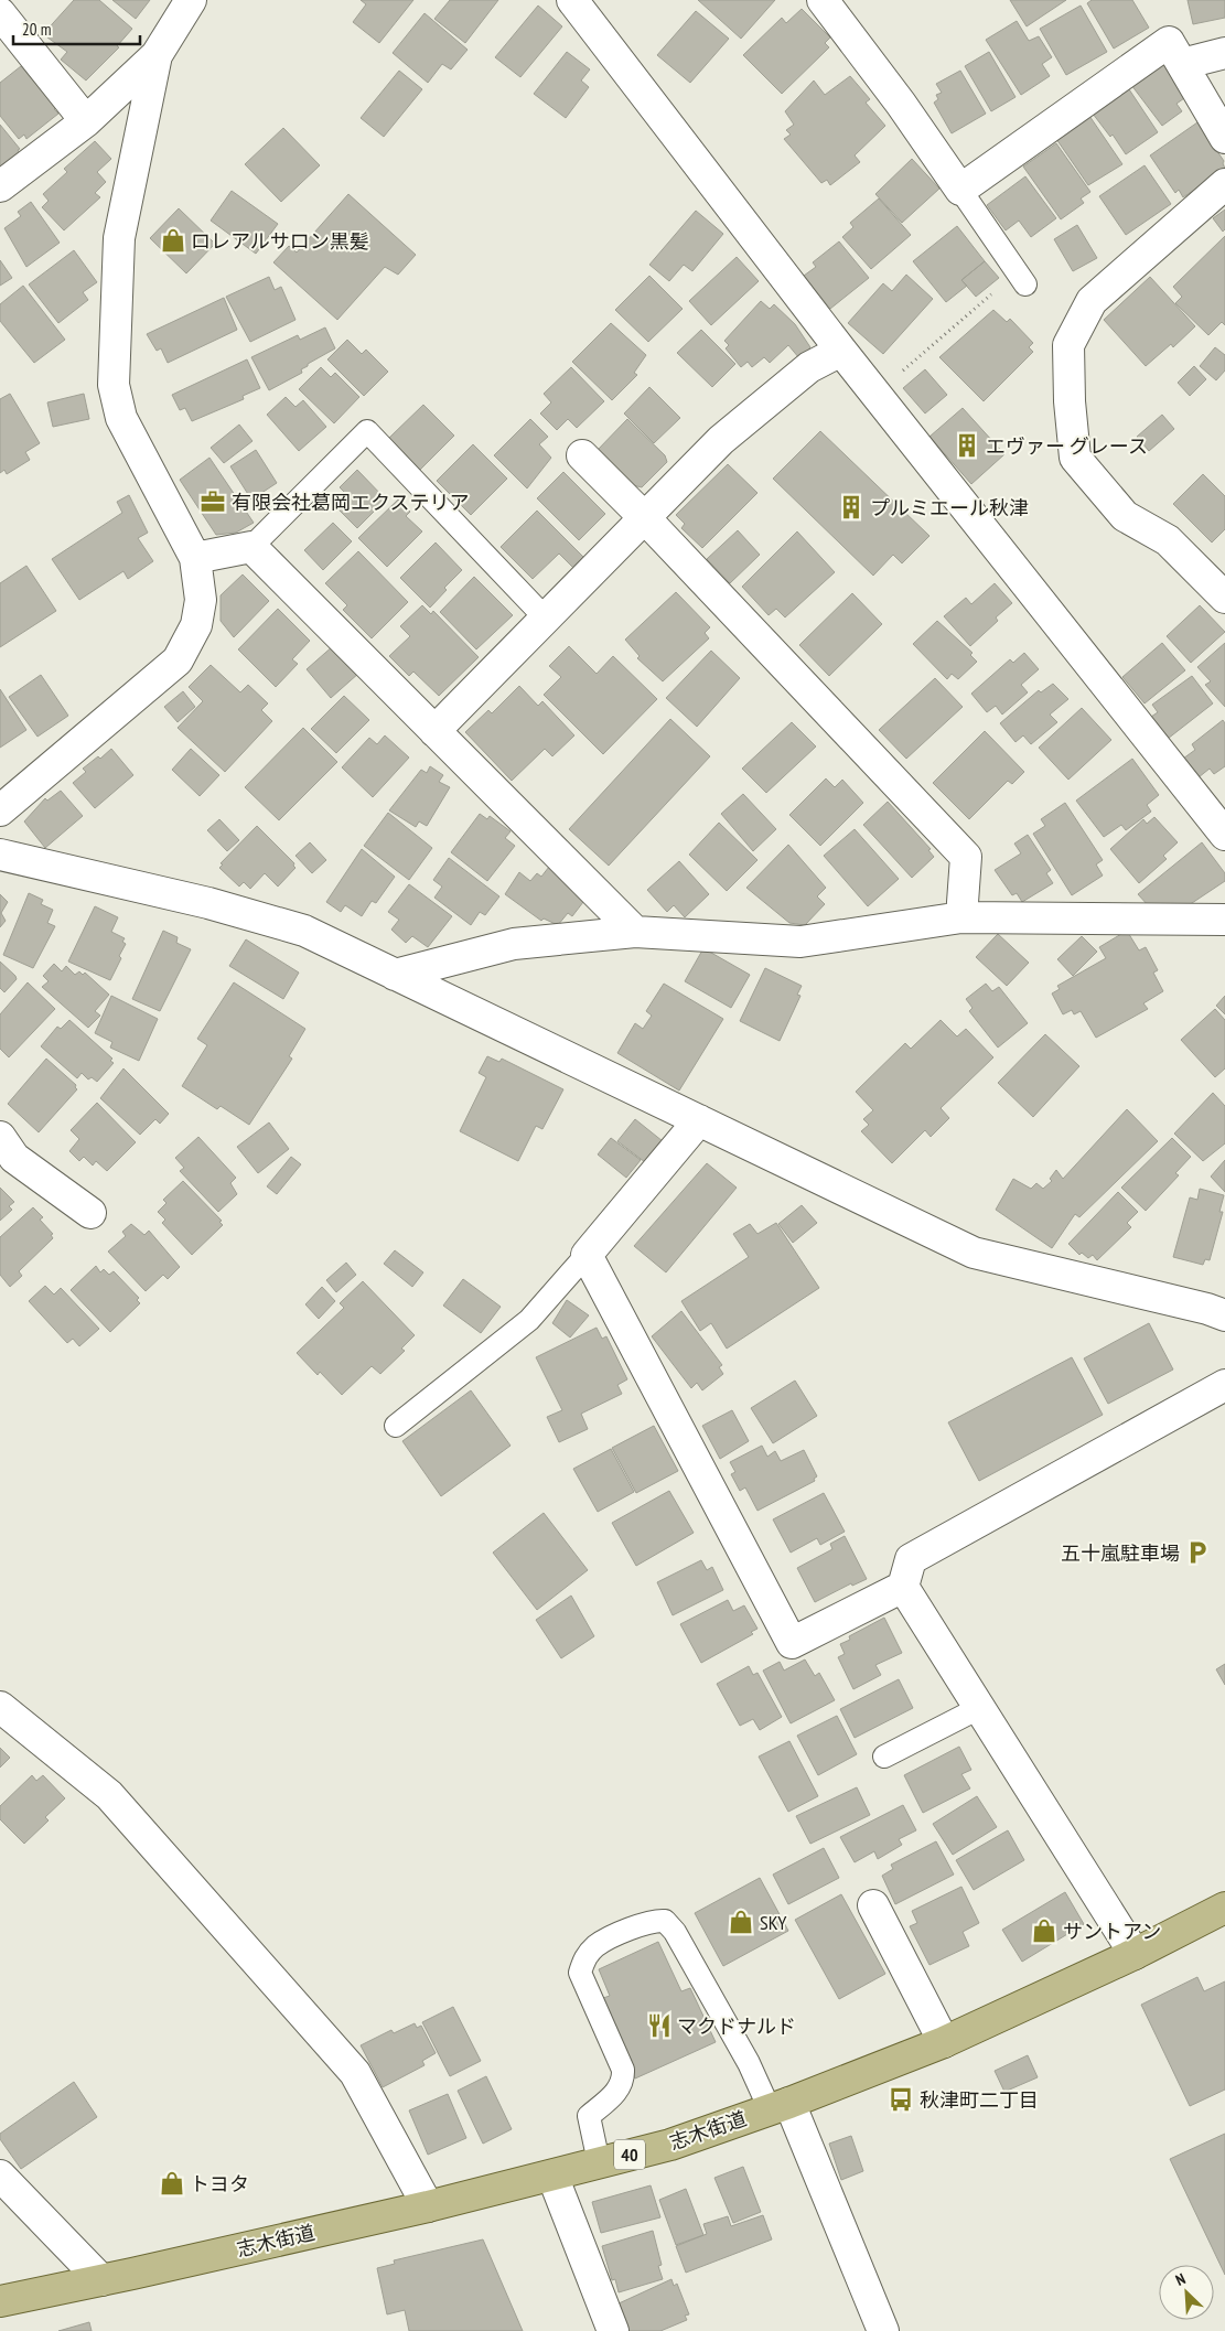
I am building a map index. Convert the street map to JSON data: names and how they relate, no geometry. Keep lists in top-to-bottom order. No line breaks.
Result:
{"streets":{"main road":["志木街道","40"]},"places":{"shop":["ロレアルサロン黒髪","SKY","サントアン","トヨタ"],"building":["エヴァー グレース","プルミエール秋津"],"office":["有限会社葛岡エクステリア"],"parking":["五十嵐駐車場"],"restaurant":["マクドナルド"],"bus stop":["秋津町二丁目"]},"scale_bar":"20 m","north":"top left"}
